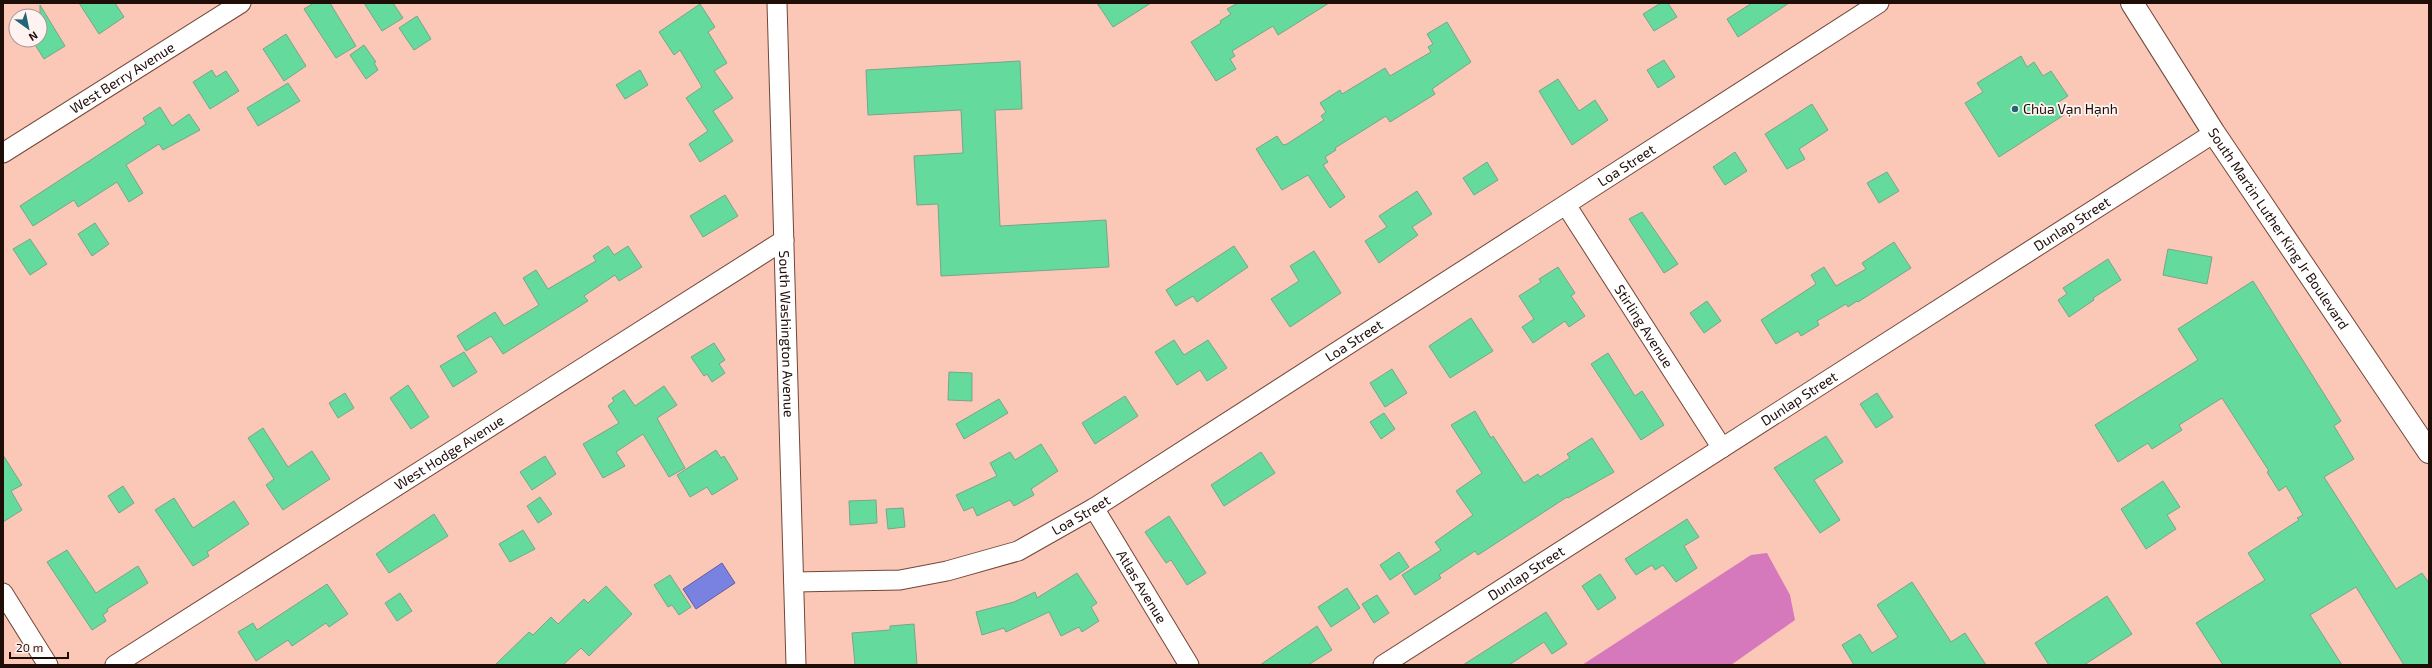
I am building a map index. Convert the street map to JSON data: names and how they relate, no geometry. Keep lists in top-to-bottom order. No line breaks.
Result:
{"streets":{"main road":["South Martin Luther King Jr Boulevard"],"street":["West Berry Avenue","Loa Street","Dunlap Street","Stirling Avenue","South Washington Avenue","West Hodge Avenue","Atlas Avenue"]},"crossings":[["Loa Street","Stirling Avenue"],["Loa Street","South Washington Avenue"],["Loa Street","Atlas Avenue"],["Dunlap Street","South Martin Luther King Jr Boulevard"],["Dunlap Street","Stirling Avenue"],["South Washington Avenue","West Hodge Avenue"]],"places":["Chùa Vạn Hạnh"],"scale_bar":"20 m","north":"bottom right"}
